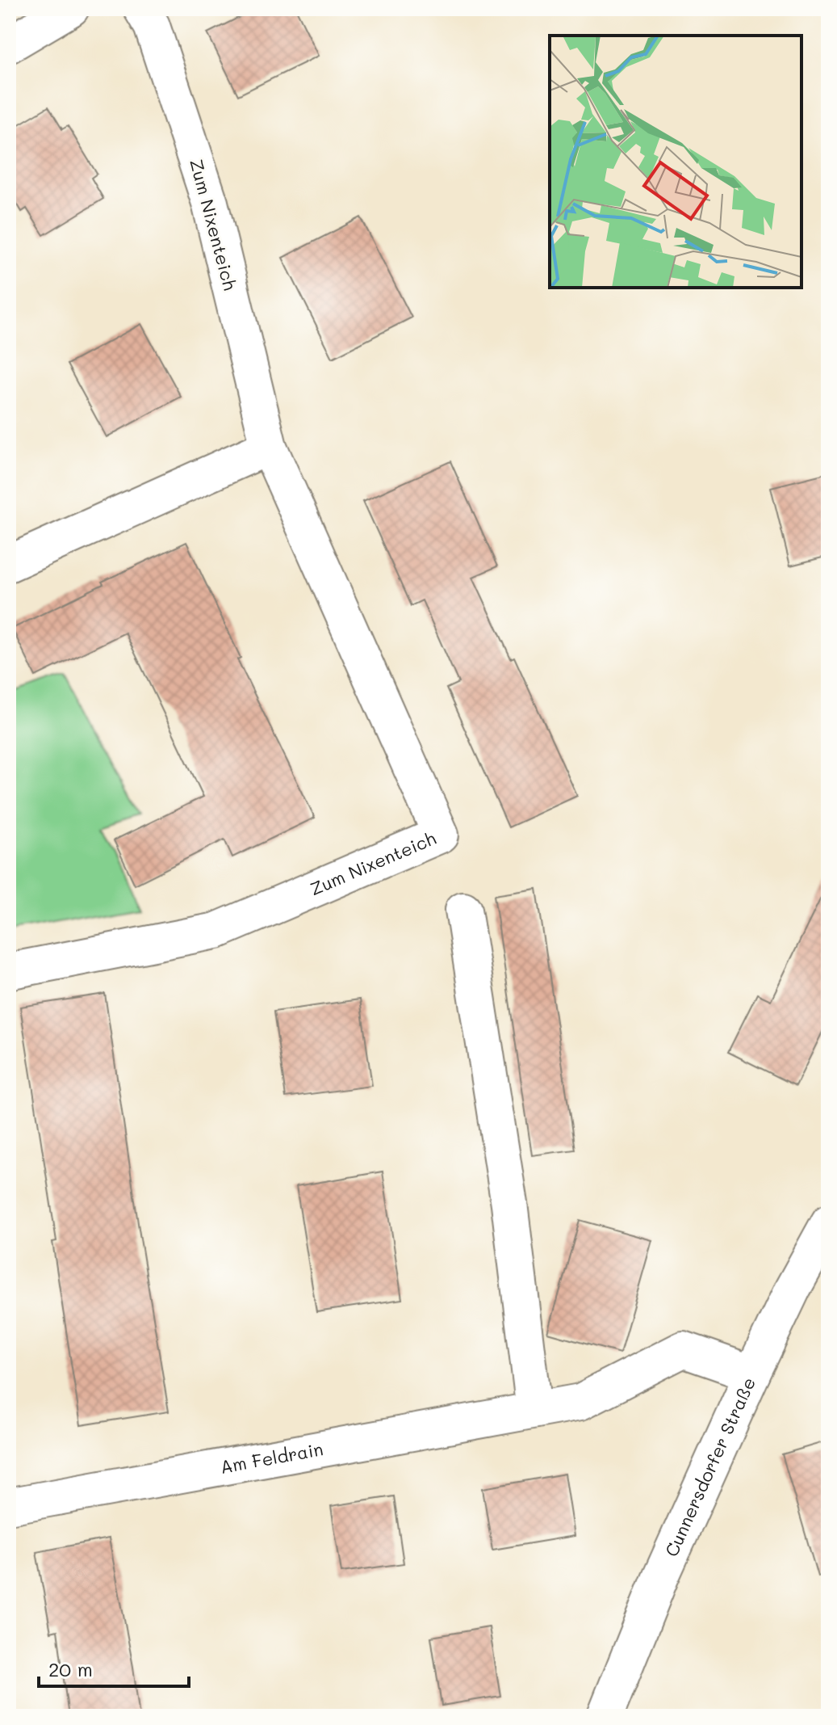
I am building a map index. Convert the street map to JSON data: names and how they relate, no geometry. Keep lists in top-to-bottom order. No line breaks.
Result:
{"streets":{"street":["Zum Nixenteich","Am Feldrain","Cunnersdorfer Straße"]},"crossings":[["Am Feldrain","Cunnersdorfer Straße"]],"scale_bar":"20 m"}
